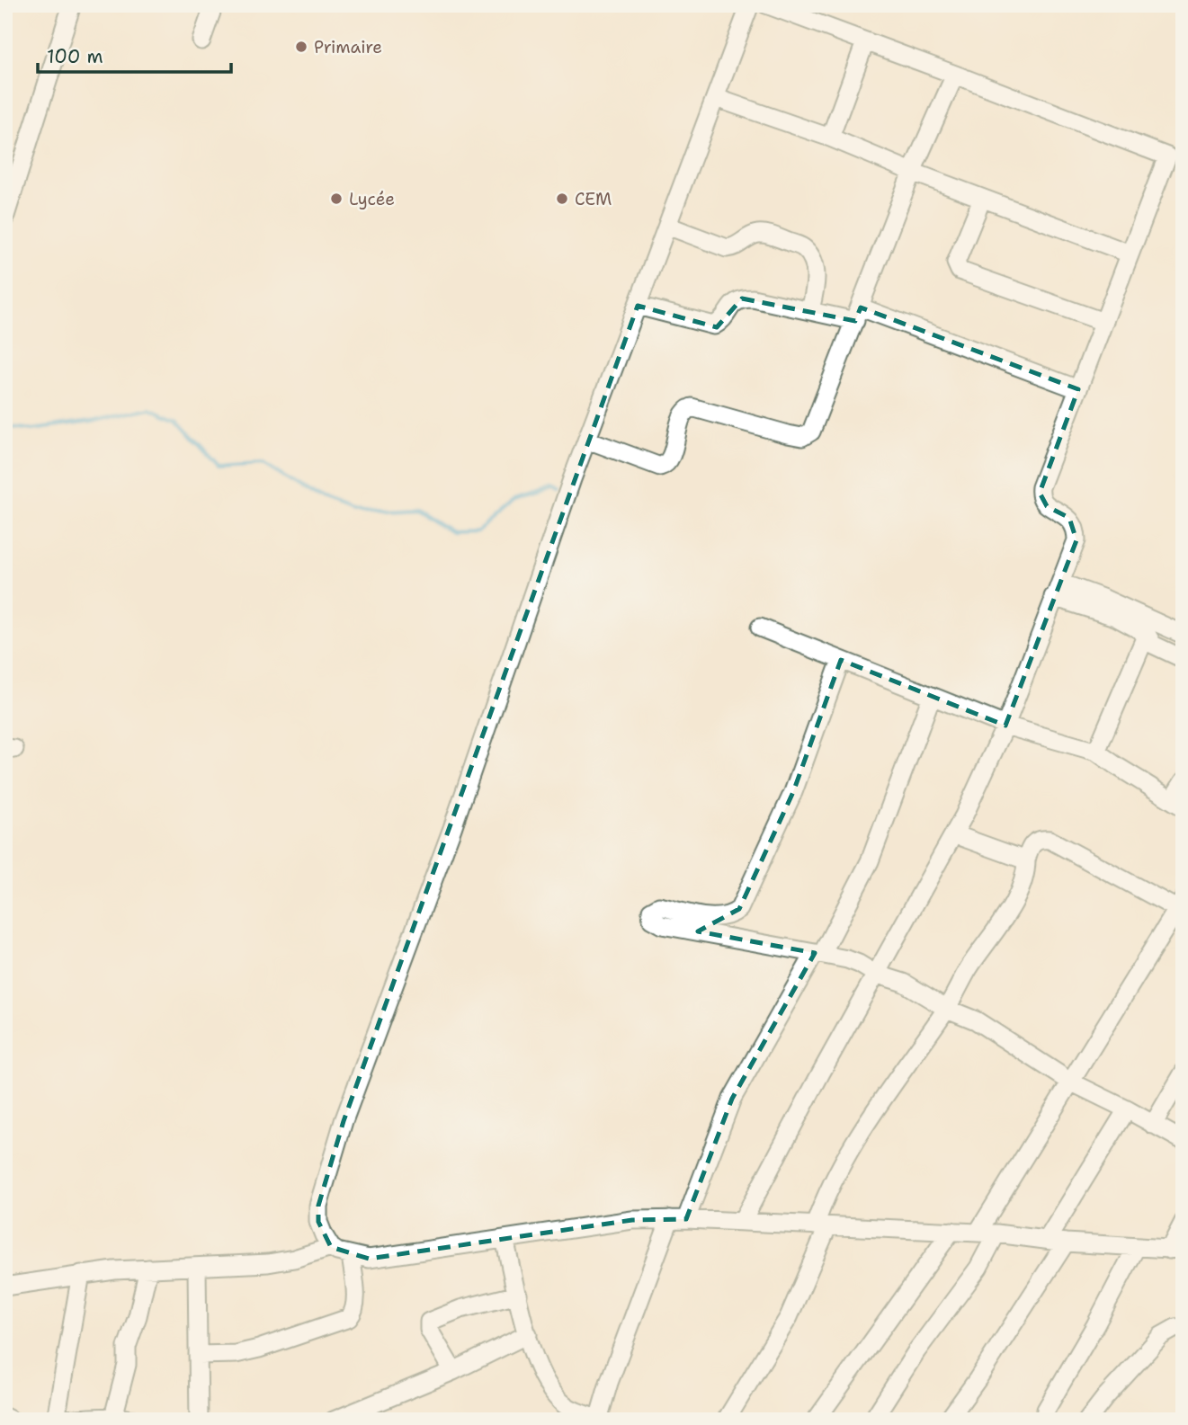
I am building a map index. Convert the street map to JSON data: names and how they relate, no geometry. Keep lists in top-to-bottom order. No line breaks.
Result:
{"places":["Primaire","Lycée","CEM"],"scale_bar":"100 m"}
